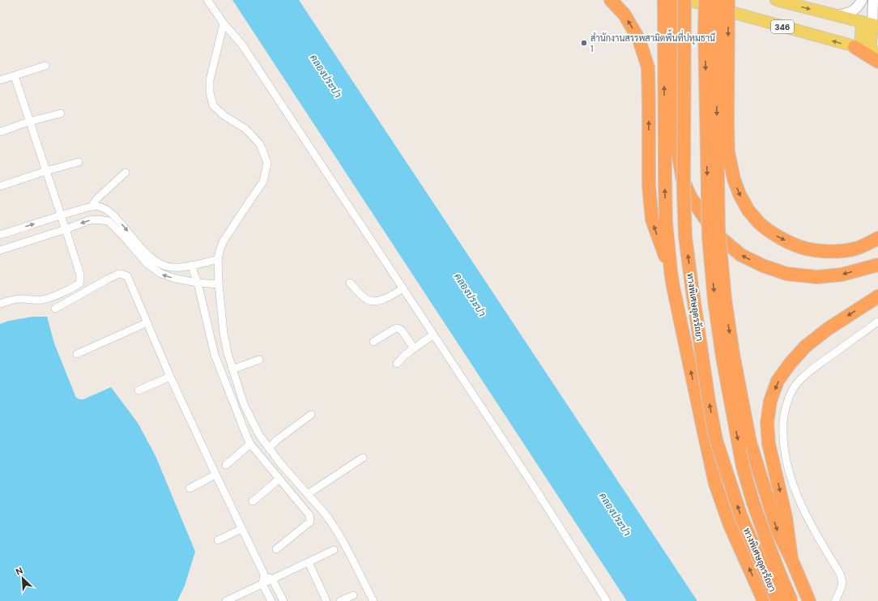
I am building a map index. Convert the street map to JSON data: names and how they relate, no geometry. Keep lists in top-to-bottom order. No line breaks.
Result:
{"streets":{"highway":["ทางพิเศษอุดรรัถยา"],"main road":["346"]},"water":["คลองประปา"],"places":["สำนักงานสรรพสามิตพื้นที่ปทุมธานี 1"],"north":"top left"}
